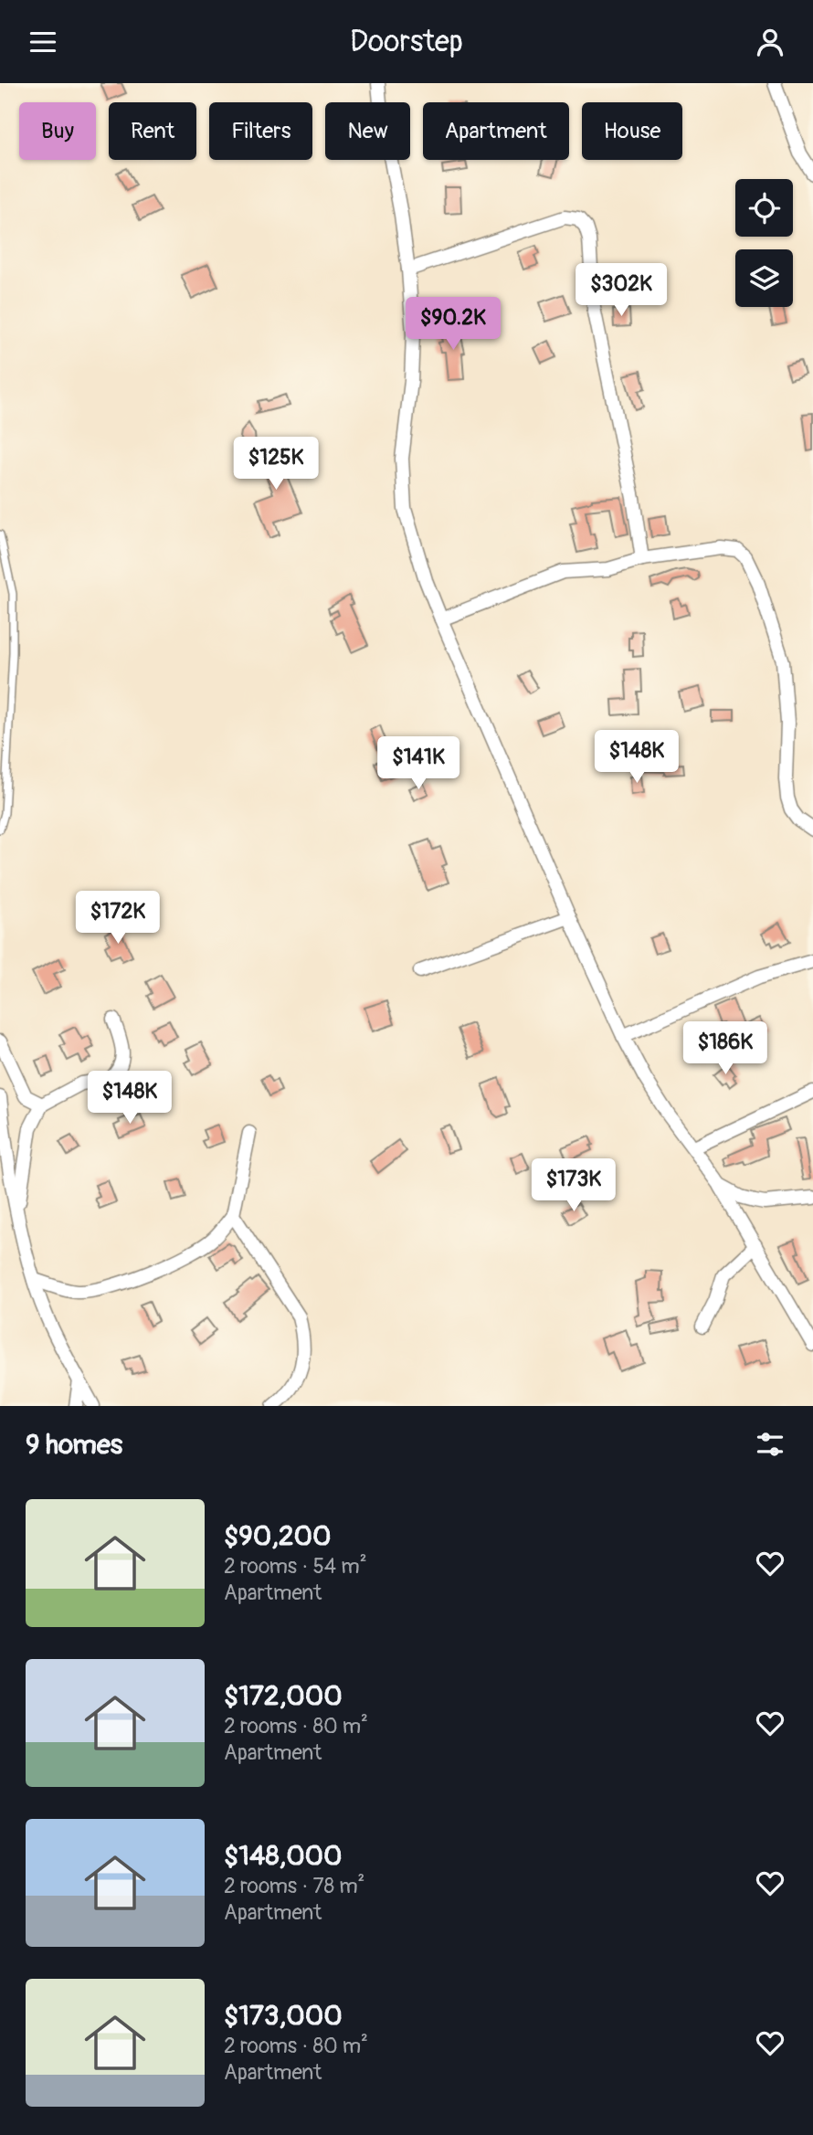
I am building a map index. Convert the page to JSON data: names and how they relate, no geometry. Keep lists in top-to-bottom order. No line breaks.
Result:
{"page":{"header":"Doorstep","chip":["Buy","Rent","Filters","New","Apartment","House"],"price":["$302K","$90.2K","$125K","$148K","$141K","$172K","$186K","$148K","$173K"],"heading":"9 homes","list":[{"name":"$90,200","note":"2 rooms · 54 m² · Apartment"},{"name":"$172,000","note":"2 rooms · 80 m² · Apartment"},{"name":"$148,000","note":"2 rooms · 78 m² · Apartment"},{"name":"$173,000","note":"2 rooms · 80 m² · Apartment"}]}}
